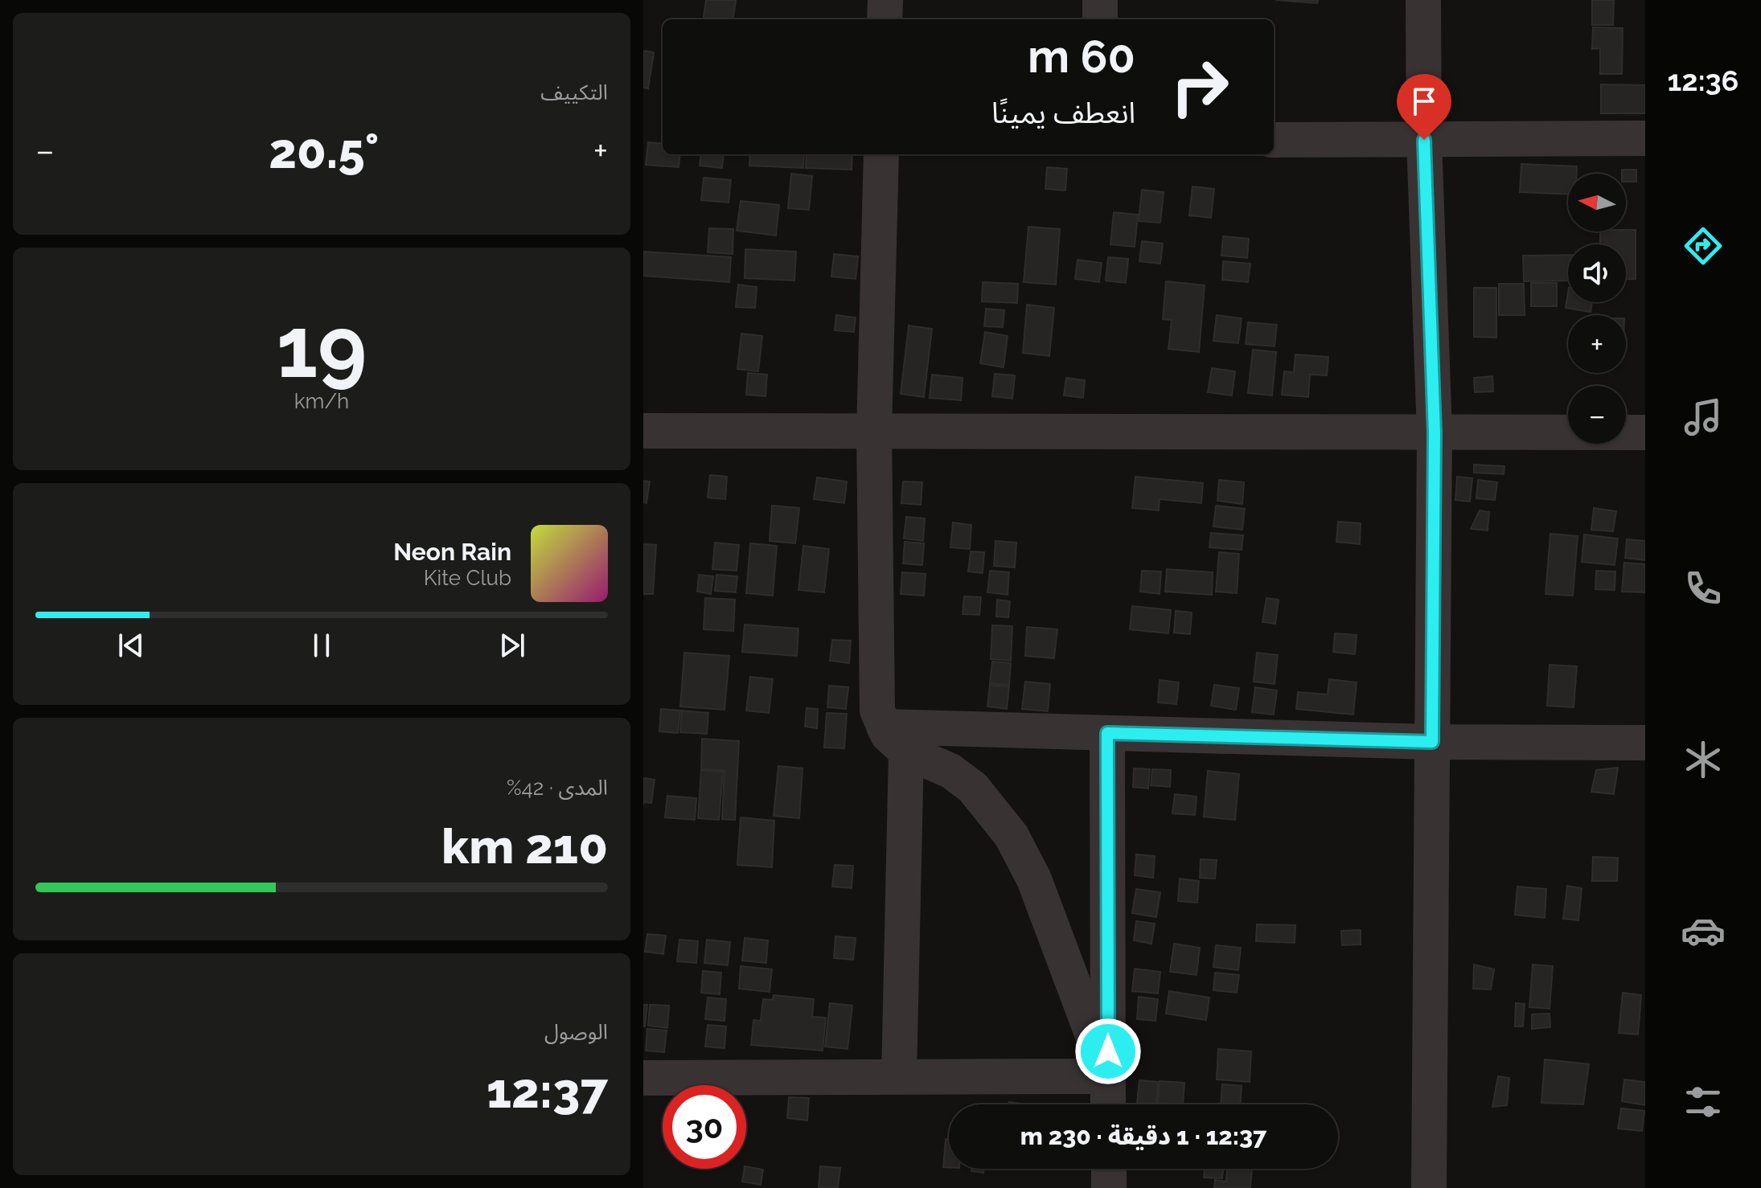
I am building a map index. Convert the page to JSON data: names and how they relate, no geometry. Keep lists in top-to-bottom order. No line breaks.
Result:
{"north":"left","page":{"tabs":"12:36","tile":["التكييف",["19","km/h"],["المدى · 42%","210 km"],["الوصول","12:37"]],"turn":["60 m","انعطف يمينًا"],"heat":["−","20.5°","+"],"map_buttons":["+","−"],"song":["Neon Rain","Kite Club"],"limit":"30","trip":"12:37 · 1 دقيقة · 230 m"}}
